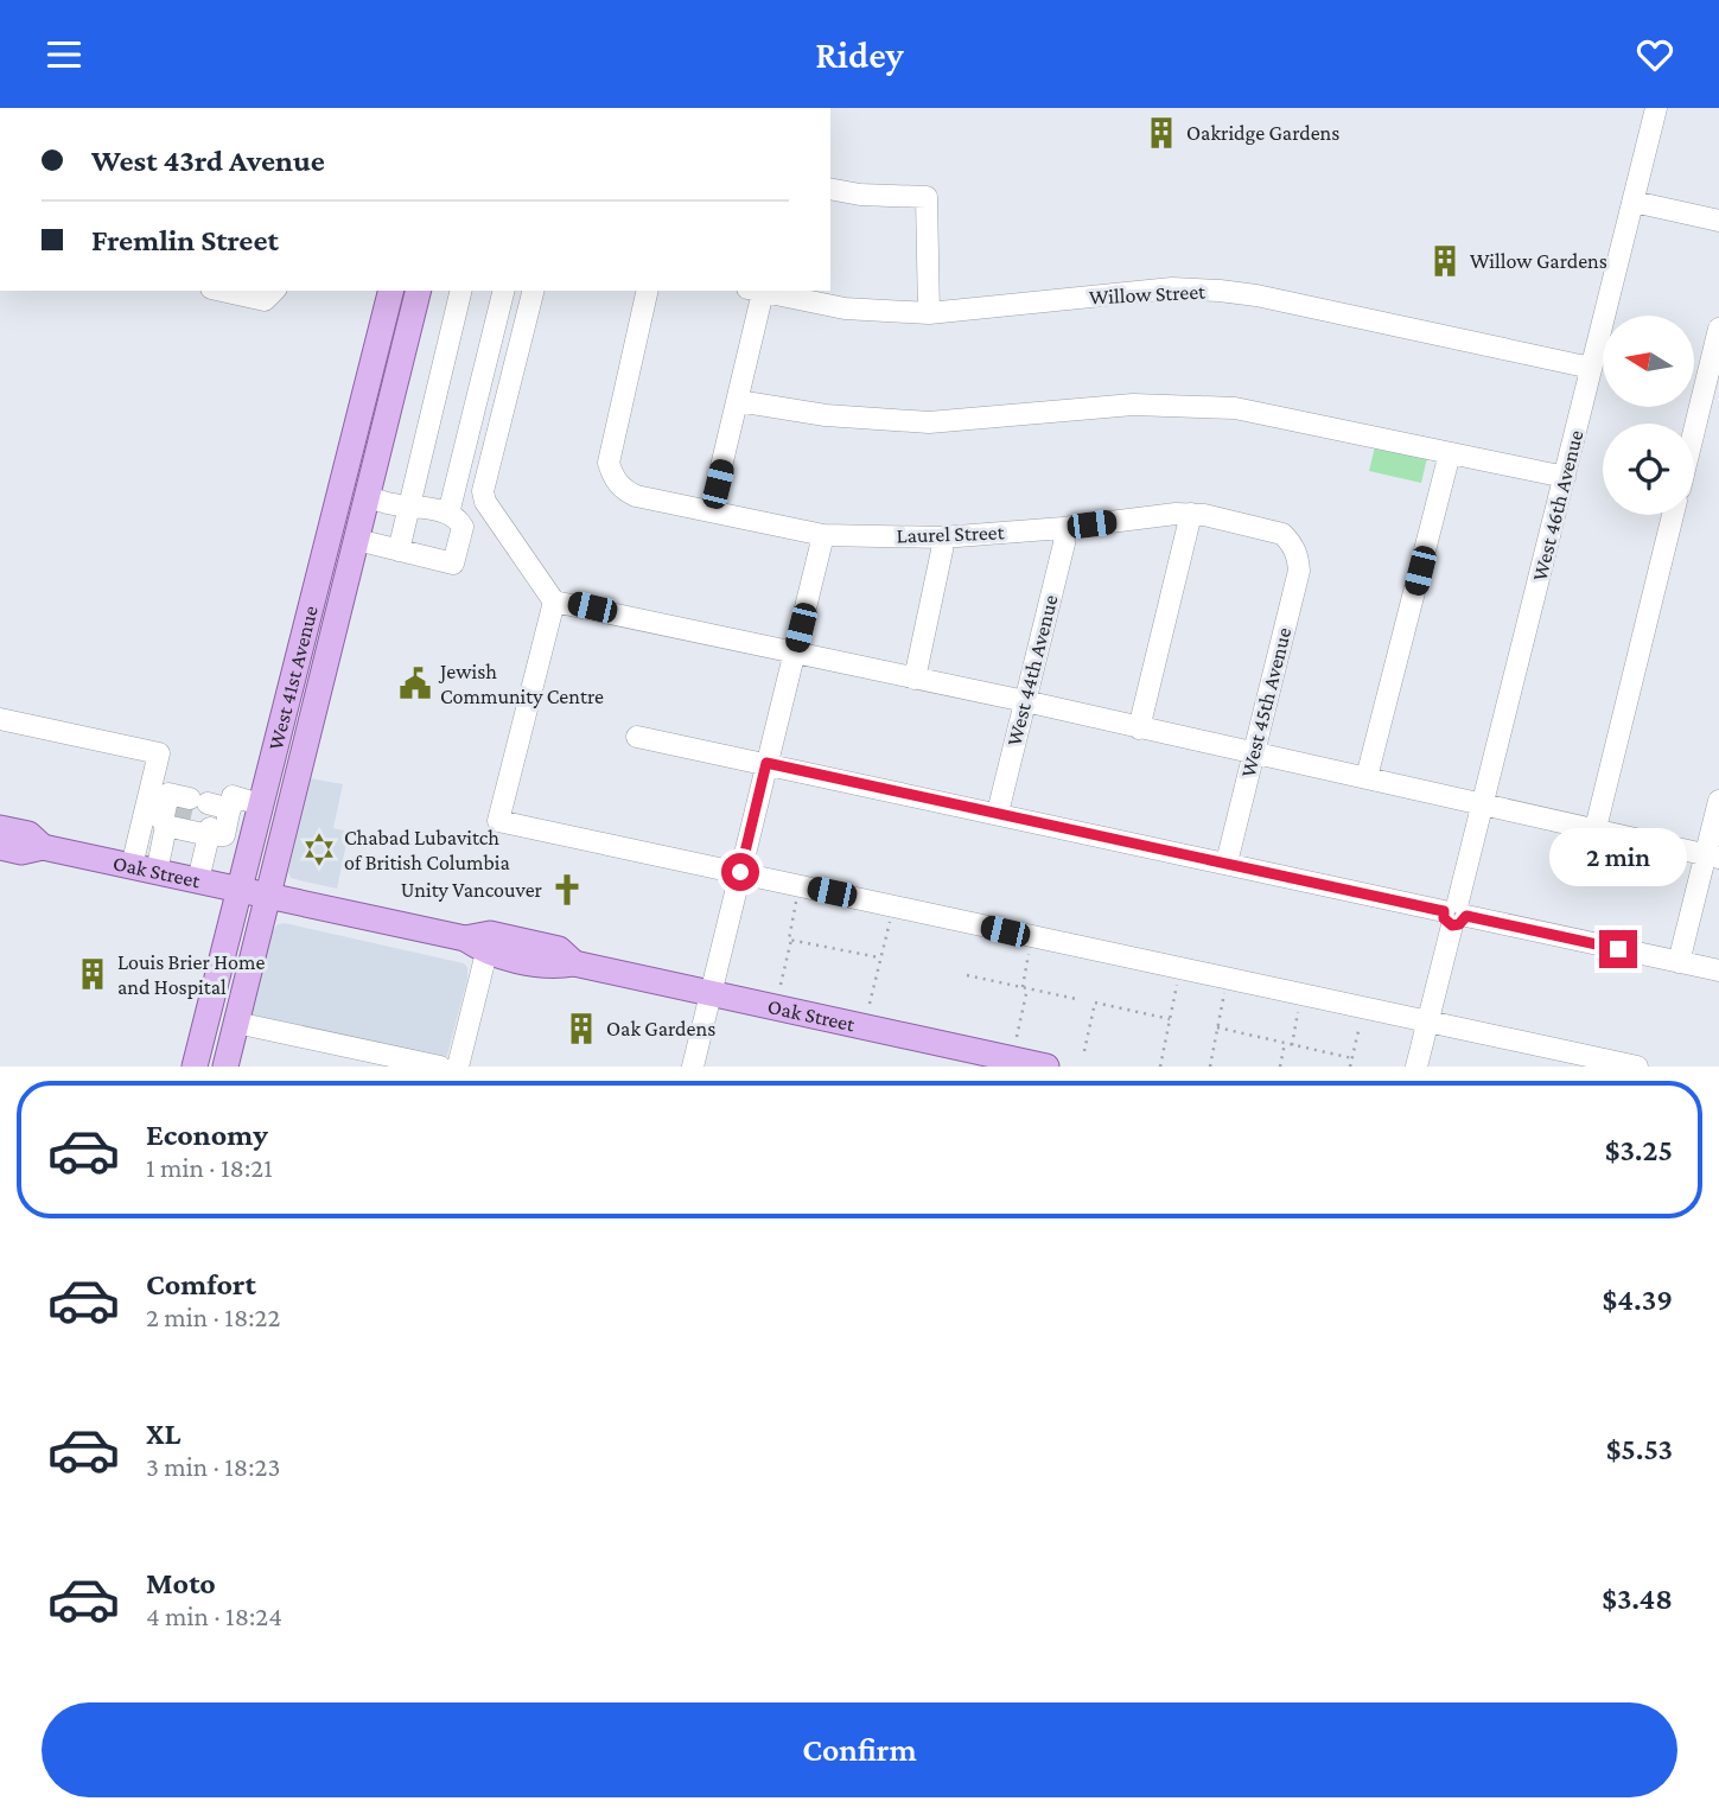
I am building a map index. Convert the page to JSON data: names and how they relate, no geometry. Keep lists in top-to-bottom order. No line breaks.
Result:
{"streets":{"main road":["West 41st Avenue","Oak Street"],"street":["Willow Street","West 46th Avenue","Laurel Street","West 44th Avenue","West 45th Avenue"]},"crossings":[["Willow Street","West 46th Avenue"],["Laurel Street","West 44th Avenue"],["Laurel Street","West 45th Avenue"],["West 41st Avenue","Oak Street"]],"places":{"building":["Oakridge Gardens","Willow Gardens","Louis Brier Home and Hospital","Oak Gardens"],"public building":["Jewish Community Centre"],"synagogue":["Chabad Lubavitch of British Columbia"],"church":["Unity Vancouver"]},"north":"left","page":{"header":"Ridey","banner":["West 43rd Avenue","Fremlin Street"],"bubble":"2 min","list":[{"name":"Economy","note":"1 min · 18:21","value":"$3.25"},{"name":"Comfort","note":"2 min · 18:22","value":"$4.39"},{"name":"XL","note":"3 min · 18:23","value":"$5.53"},{"name":"Moto","note":"4 min · 18:24","value":"$3.48"}],"buttons":"Confirm"}}
